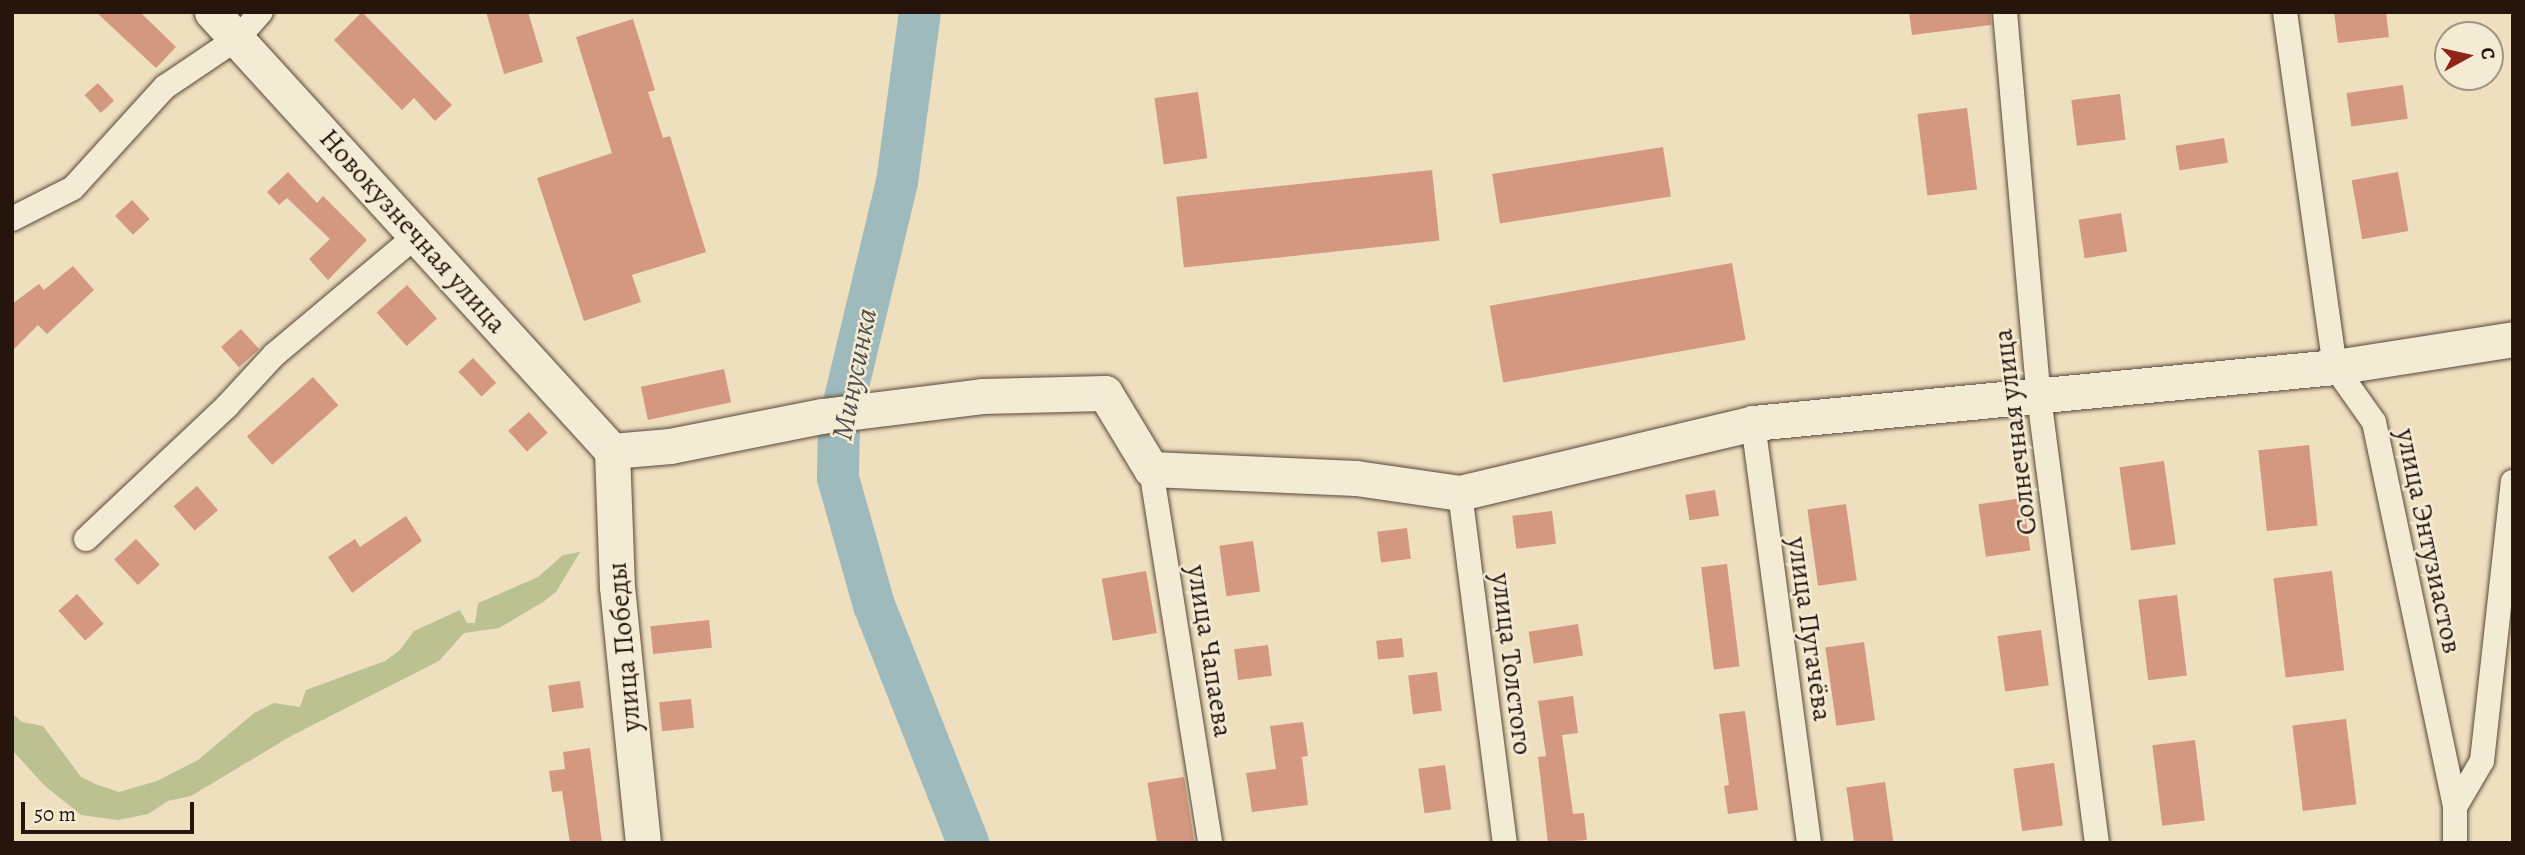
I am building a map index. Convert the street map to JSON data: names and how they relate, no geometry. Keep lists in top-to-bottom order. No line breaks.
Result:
{"streets":{"street":["Новокузнечная улица","Солнечная улица","улица Энтузиастов","улица Пугачёва","улица Победы","улица Чапаева","улица Толстого"]},"crossings":[["Новокузнечная улица","улица Победы"]],"water":["Минусинка"],"scale_bar":"50 m","north":"right"}
